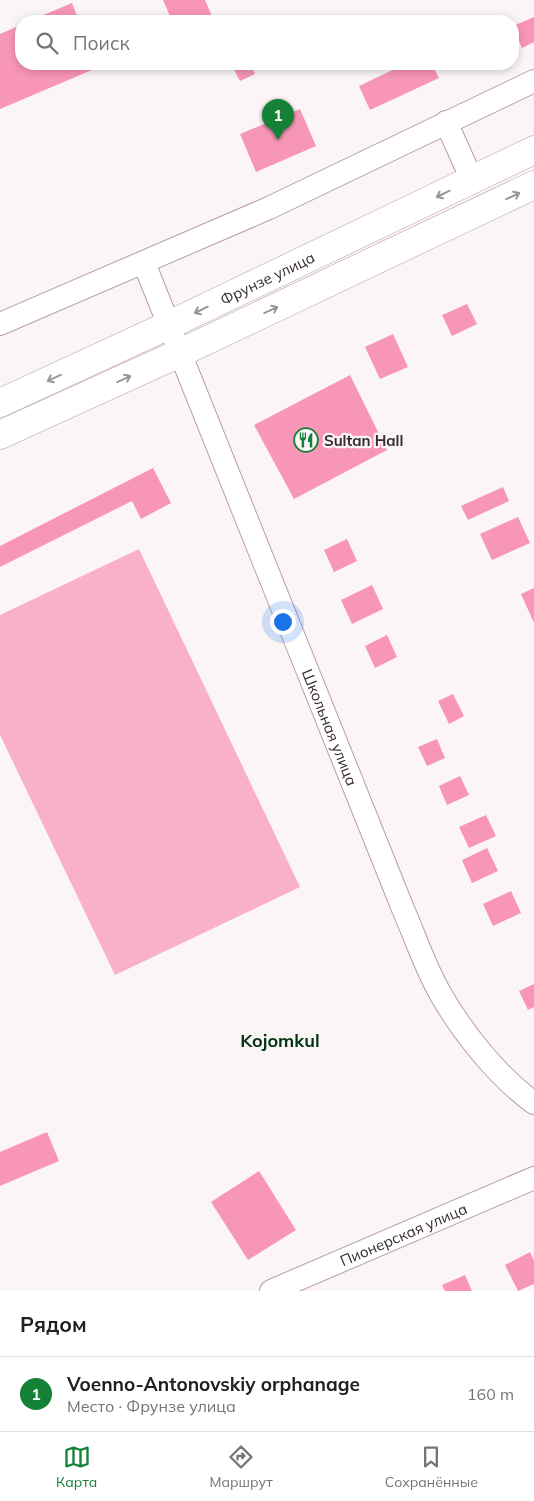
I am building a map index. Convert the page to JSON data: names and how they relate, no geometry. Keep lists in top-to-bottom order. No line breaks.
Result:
{"streets":{"main road":["Фрунзе улица"],"street":["Школьная улица","Пионерская улица"]},"crossings":[["Фрунзе улица","Школьная улица"]],"districts":["Kojomkul"],"places":{"restaurant":["Sultan Hall"]},"page":{"search":"Поиск","pins":"1","heading":"Рядом","list":[{"mark":"1","name":"Voenno-Antonovskiy orphanage","note":"Место · Фрунзе улица","value":"160 m"}],"nav":["Карта","Маршрут","Сохранённые"]}}
